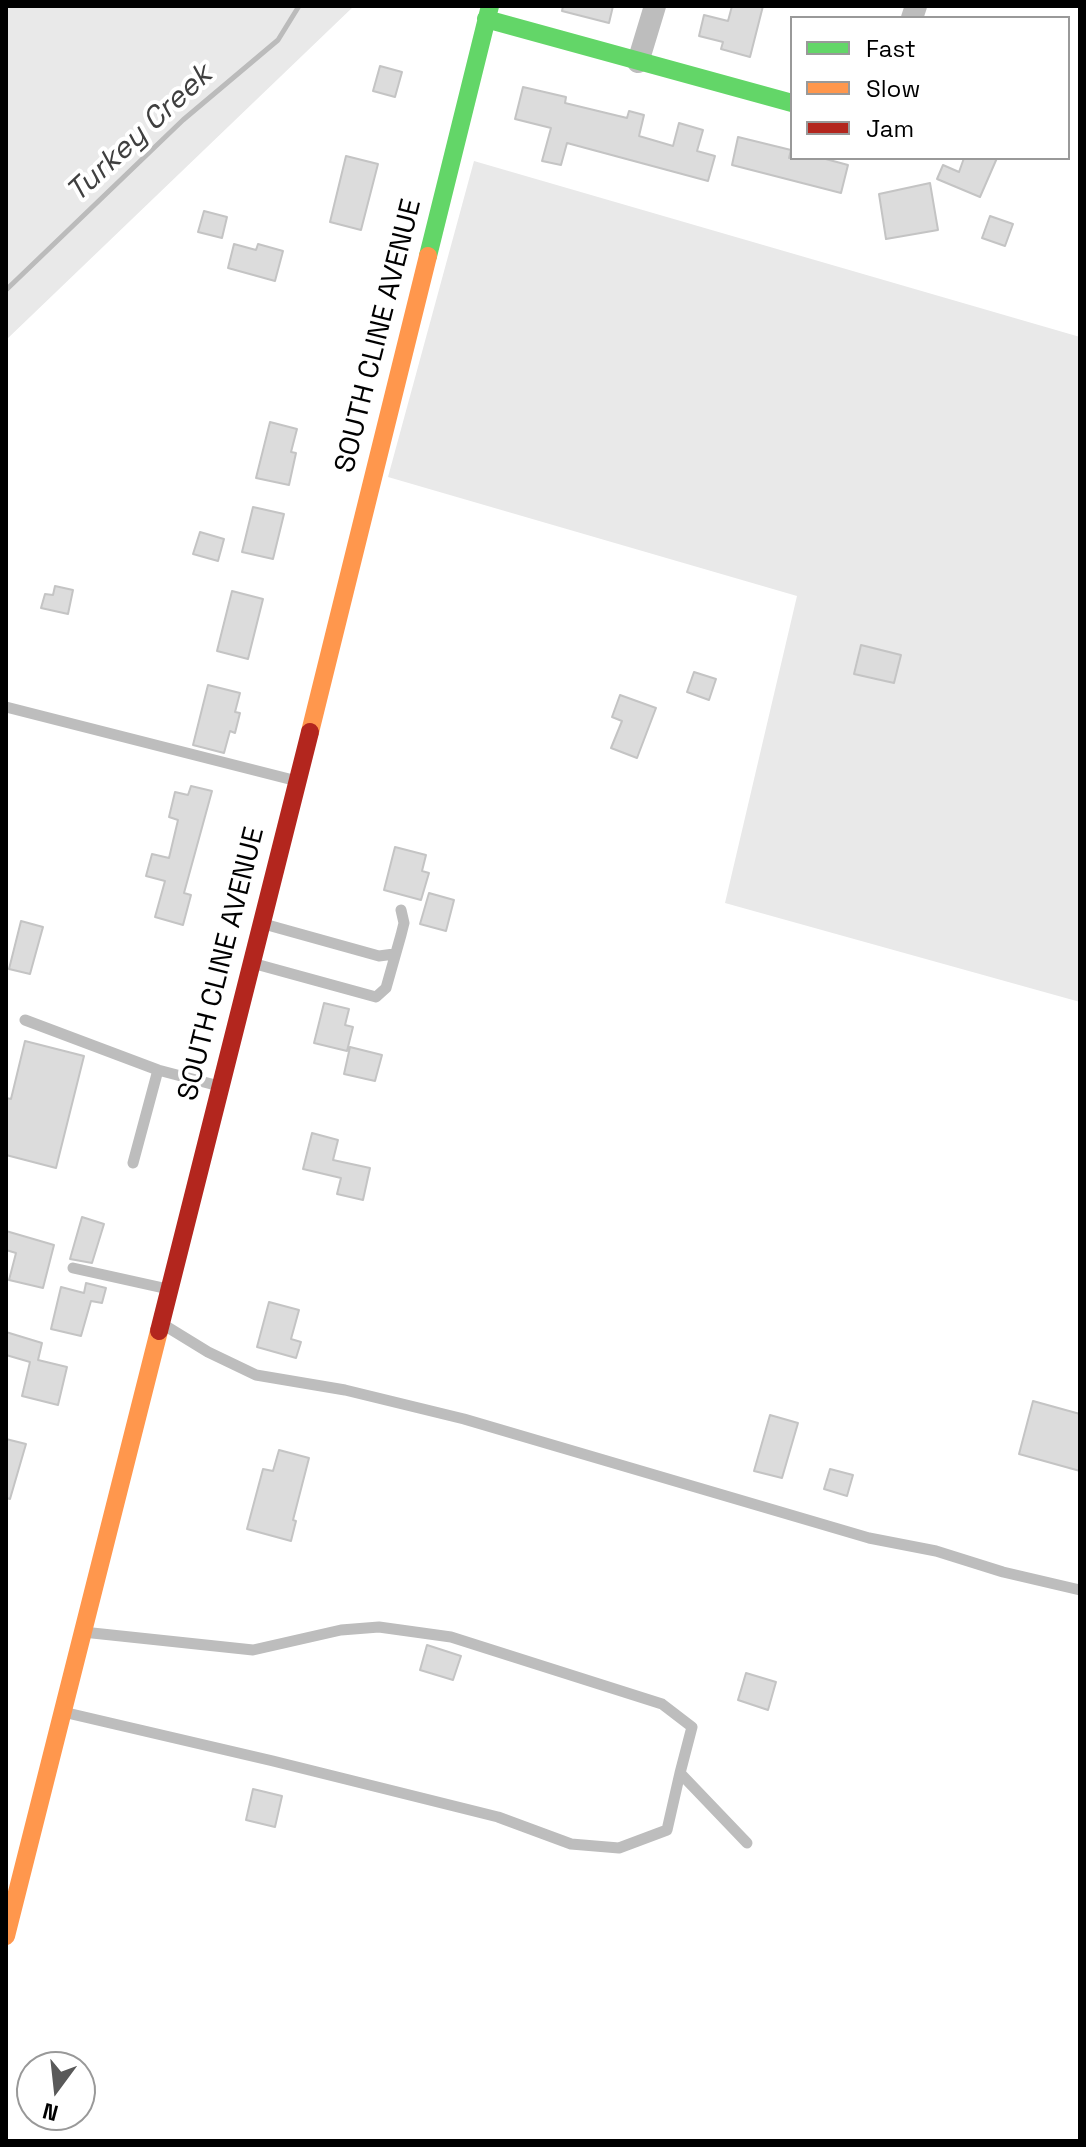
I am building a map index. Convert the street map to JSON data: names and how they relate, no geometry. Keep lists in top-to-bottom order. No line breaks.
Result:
{"streets":{"street":["SOUTH CLINE AVENUE"]},"water":["Turkey Creek"],"legend":["Fast","Slow","Jam"],"north":"bottom"}
